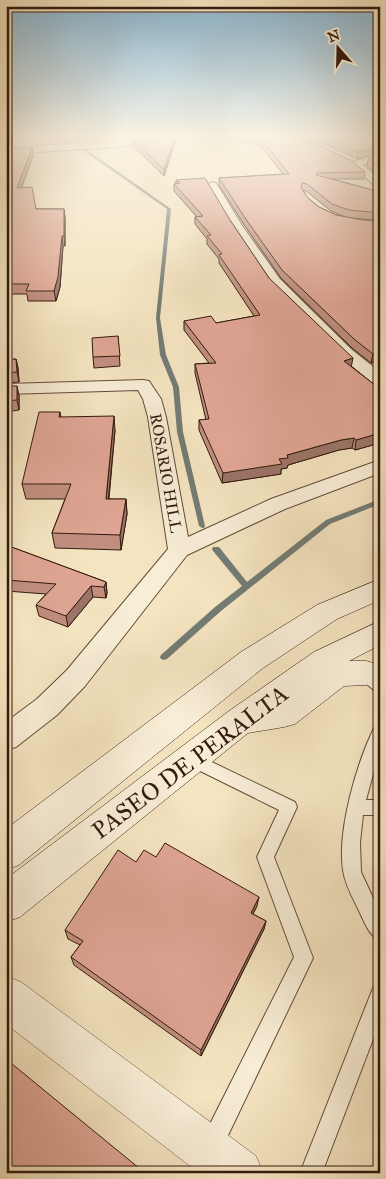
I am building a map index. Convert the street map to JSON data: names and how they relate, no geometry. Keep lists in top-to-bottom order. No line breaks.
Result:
{"streets":{"main road":["PASEO DE PERALTA"],"street":["ROSARIO HILL"]},"north":"top"}
